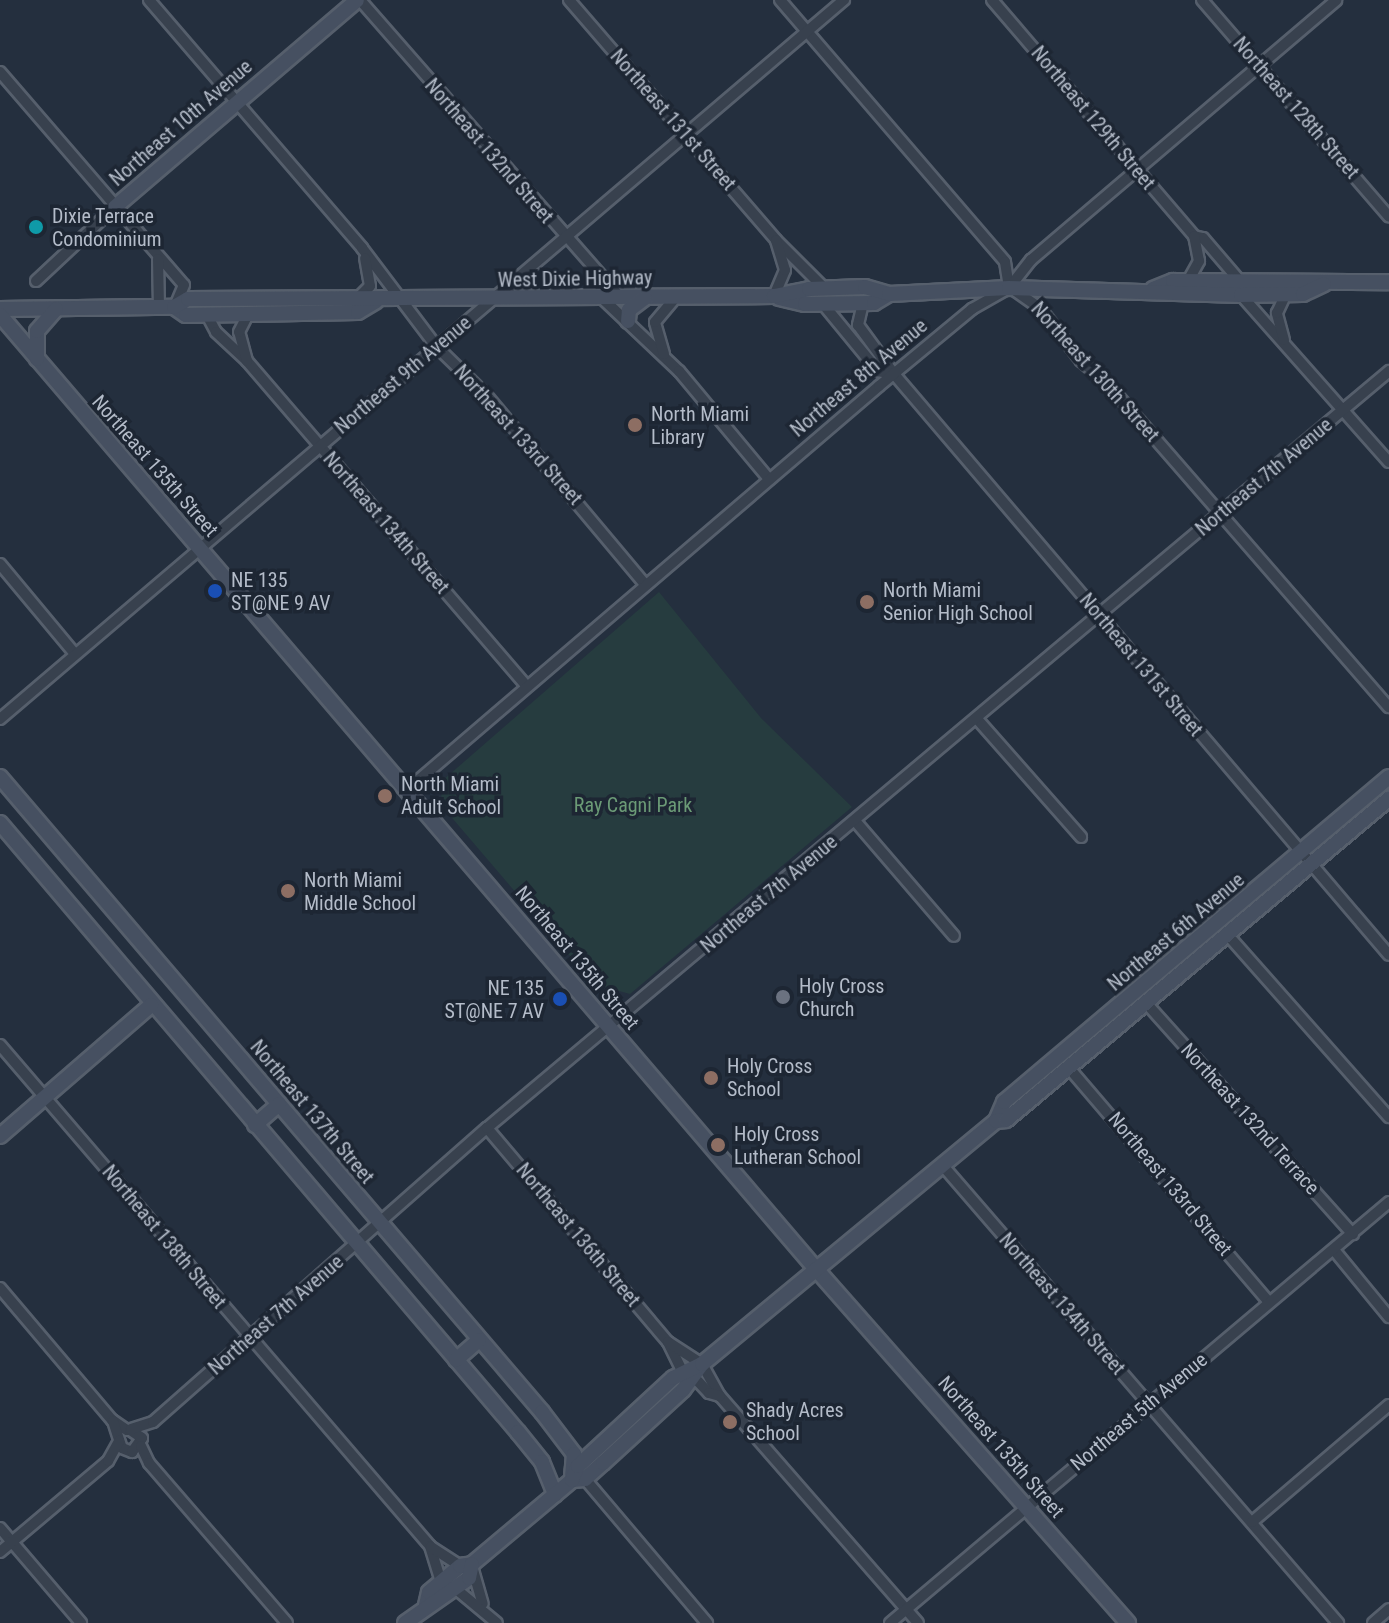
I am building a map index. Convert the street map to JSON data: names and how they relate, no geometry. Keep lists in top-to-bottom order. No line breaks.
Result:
{"streets":{"main road":["Northeast 10th Avenue","West Dixie Highway","Northeast 135th Street","Northeast 6th Avenue","Northeast 137th Street"],"street":["Northeast 128th Street","Northeast 129th Street","Northeast 131st Street","Northeast 132nd Street","Northeast 130th Street","Northeast 9th Avenue","Northeast 8th Avenue","Northeast 133rd Street","Northeast 7th Avenue","Northeast 134th Street","Northeast 132nd Terrace","Northeast 136th Street","Northeast 138th Street","Northeast 5th Avenue"]},"crossings":[["Northeast 128th Street","Northeast 8th Avenue"],["Northeast 129th Street","West Dixie Highway"],["Northeast 129th Street","Northeast 8th Avenue"],["Northeast 129th Street","Northeast 7th Avenue"],["Northeast 131st Street","West Dixie Highway"],["Northeast 131st Street","Northeast 9th Avenue"],["Northeast 131st Street","Northeast 8th Avenue"],["Northeast 131st Street","Northeast 7th Avenue"],["Northeast 131st Street","Northeast 6th Avenue"],["Northeast 10th Avenue","Northeast 132nd Street"],["Northeast 10th Avenue","Northeast 133rd Street"],["Northeast 132nd Street","West Dixie Highway"],["Northeast 132nd Street","Northeast 9th Avenue"],["West Dixie Highway","Northeast 130th Street"],["West Dixie Highway","Northeast 9th Avenue"],["West Dixie Highway","Northeast 8th Avenue"],["West Dixie Highway","Northeast 133rd Street"],["West Dixie Highway","Northeast 135th Street"],["West Dixie Highway","Northeast 134th Street"],["Northeast 130th Street","Northeast 8th Avenue"],["Northeast 130th Street","Northeast 7th Avenue"],["Northeast 9th Avenue","Northeast 133rd Street"],["Northeast 9th Avenue","Northeast 135th Street"],["Northeast 9th Avenue","Northeast 134th Street"],["Northeast 8th Avenue","Northeast 133rd Street"],["Northeast 8th Avenue","Northeast 135th Street"],["Northeast 8th Avenue","Northeast 134th Street"],["Northeast 133rd Street","Northeast 6th Avenue"],["Northeast 133rd Street","Northeast 5th Avenue"],["Northeast 135th Street","Northeast 7th Avenue"],["Northeast 135th Street","Northeast 6th Avenue"],["Northeast 135th Street","Northeast 5th Avenue"],["Northeast 7th Avenue","Northeast 137th Street"],["Northeast 7th Avenue","Northeast 136th Street"],["Northeast 7th Avenue","Northeast 138th Street"],["Northeast 134th Street","Northeast 6th Avenue"],["Northeast 134th Street","Northeast 5th Avenue"],["Northeast 6th Avenue","Northeast 137th Street"],["Northeast 6th Avenue","Northeast 132nd Terrace"],["Northeast 6th Avenue","Northeast 136th Street"],["Northeast 6th Avenue","Northeast 138th Street"],["Northeast 132nd Terrace","Northeast 5th Avenue"],["Northeast 136th Street","Northeast 5th Avenue"]],"parks":["Ray Cagni Park"],"places":["Dixie Terrace Condominium","North Miami Library","NE 135 ST@NE 9 AV","North Miami Senior High School","North Miami Adult School","North Miami Middle School","Holy Cross Church","NE 135 ST@NE 7 AV","Holy Cross School","Holy Cross Lutheran School","Shady Acres School"]}
